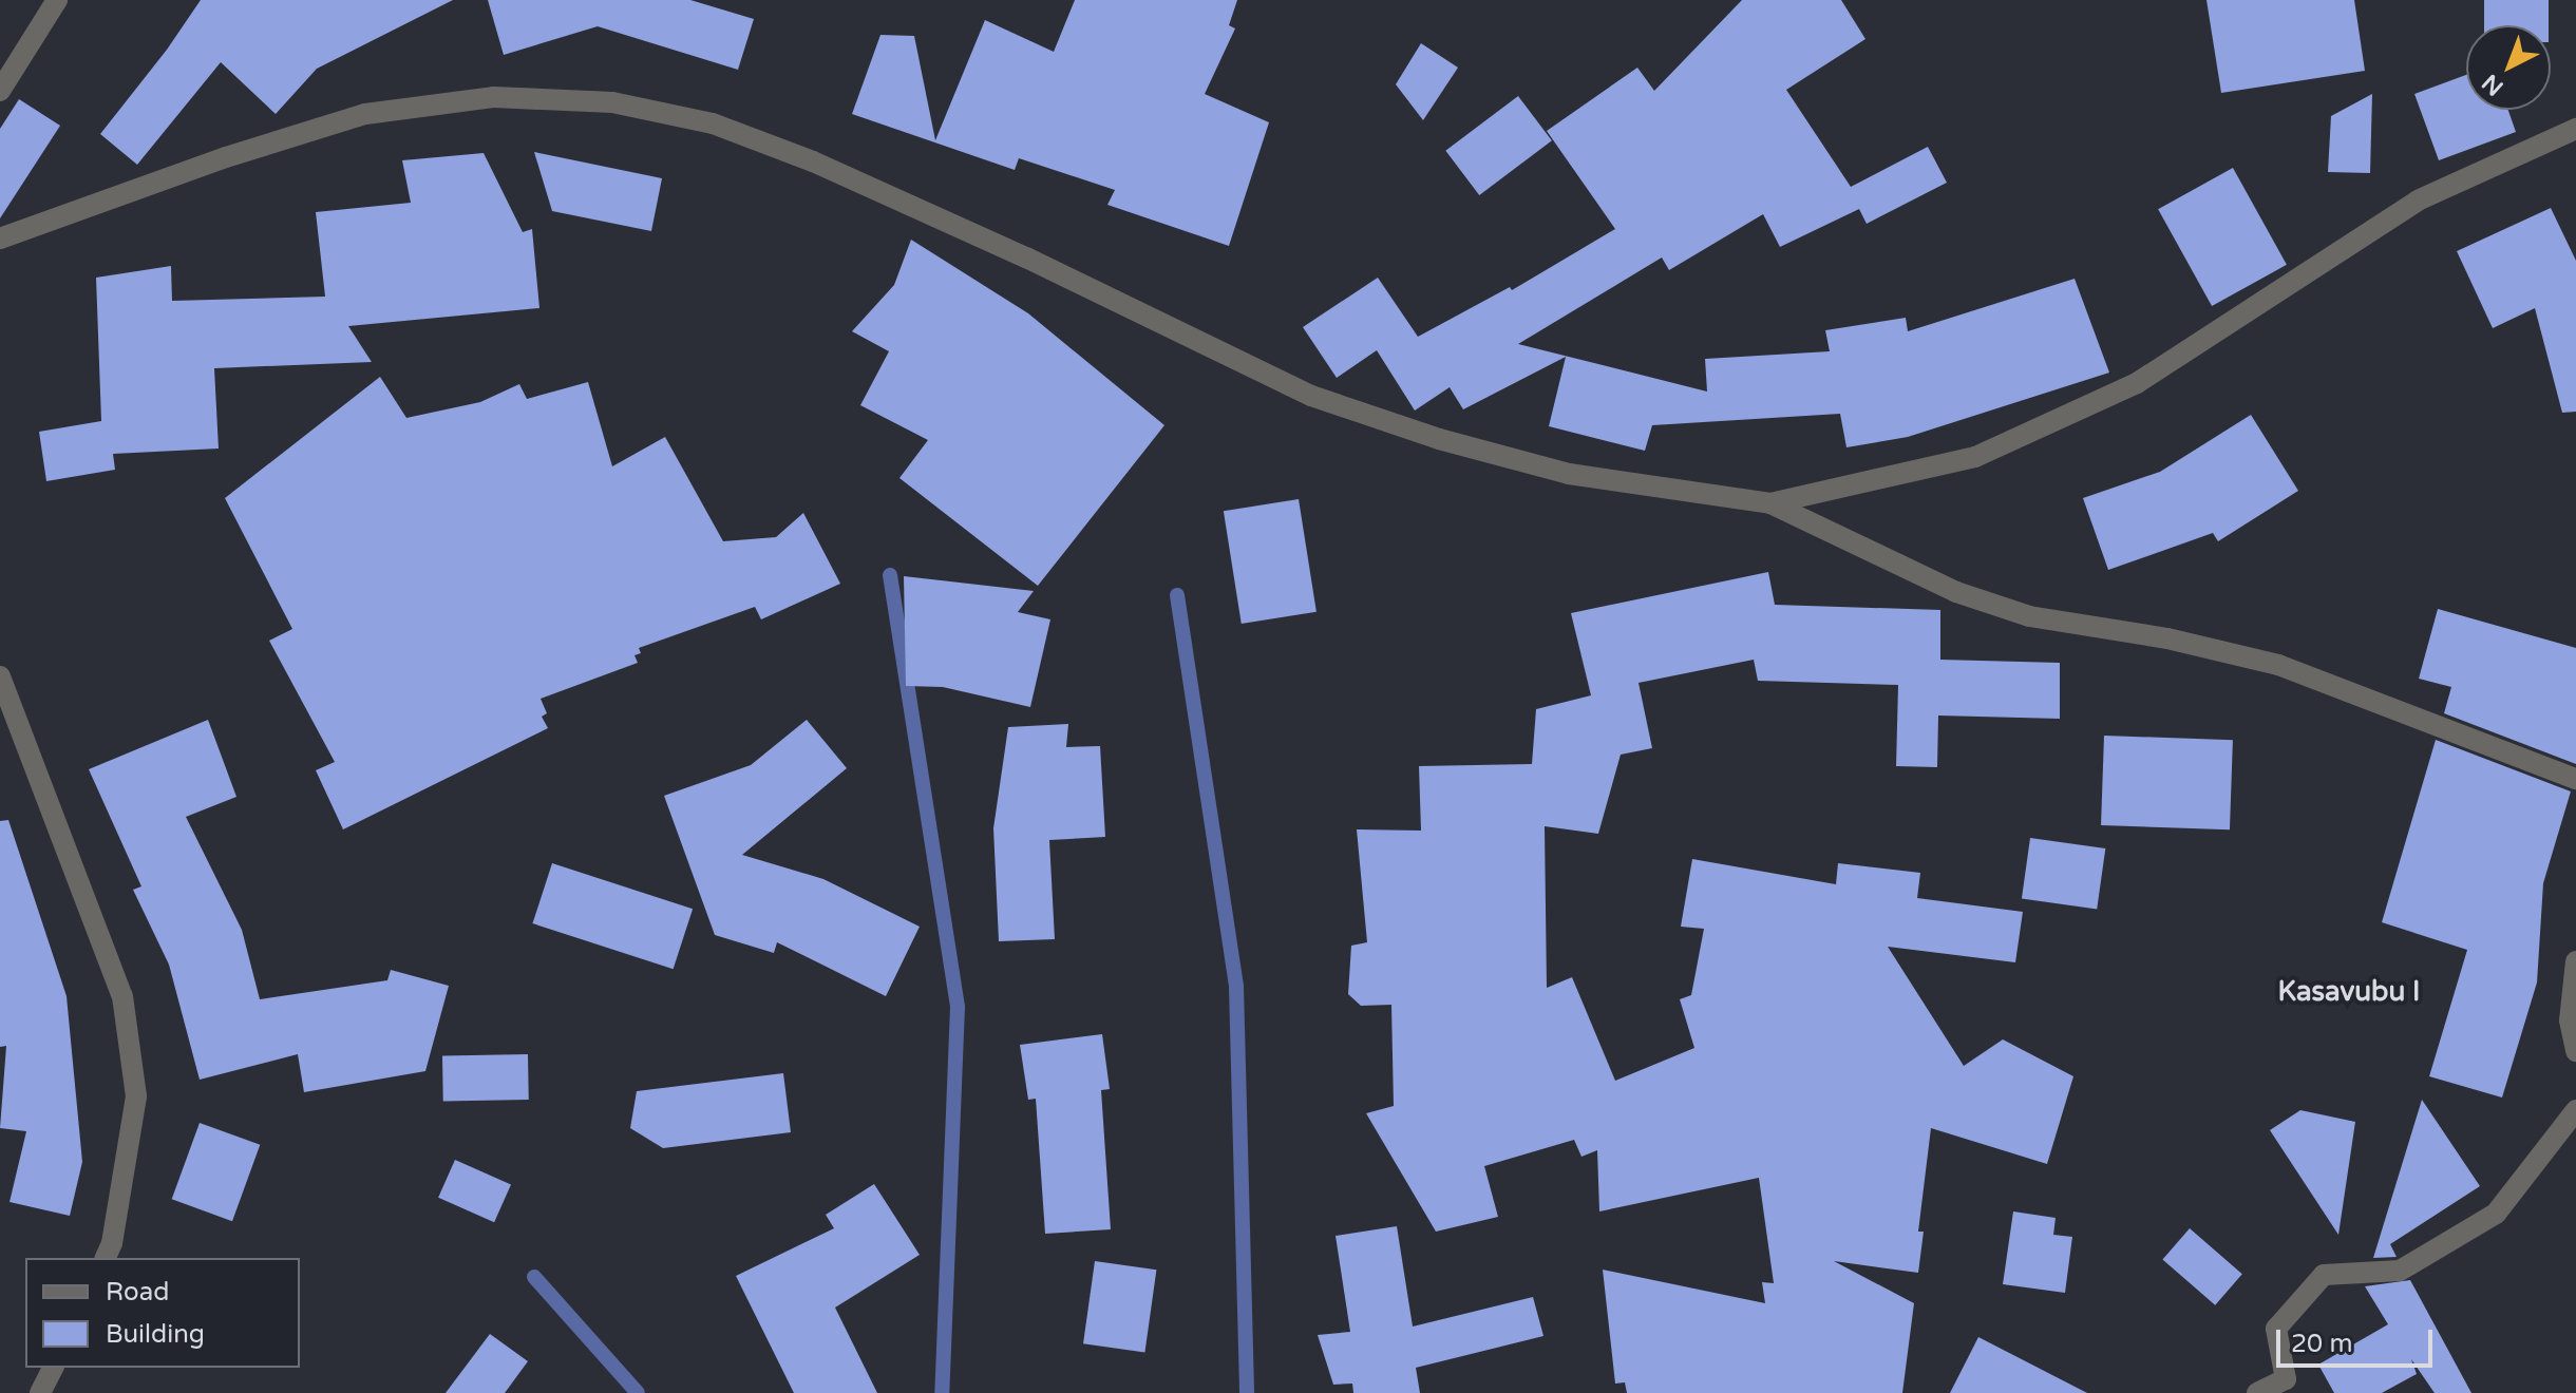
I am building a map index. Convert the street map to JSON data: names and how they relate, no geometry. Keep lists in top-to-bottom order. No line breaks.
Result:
{"districts":["Kasavubu I"],"legend":["Road","Building"],"scale_bar":"20 m","north":"bottom left"}
